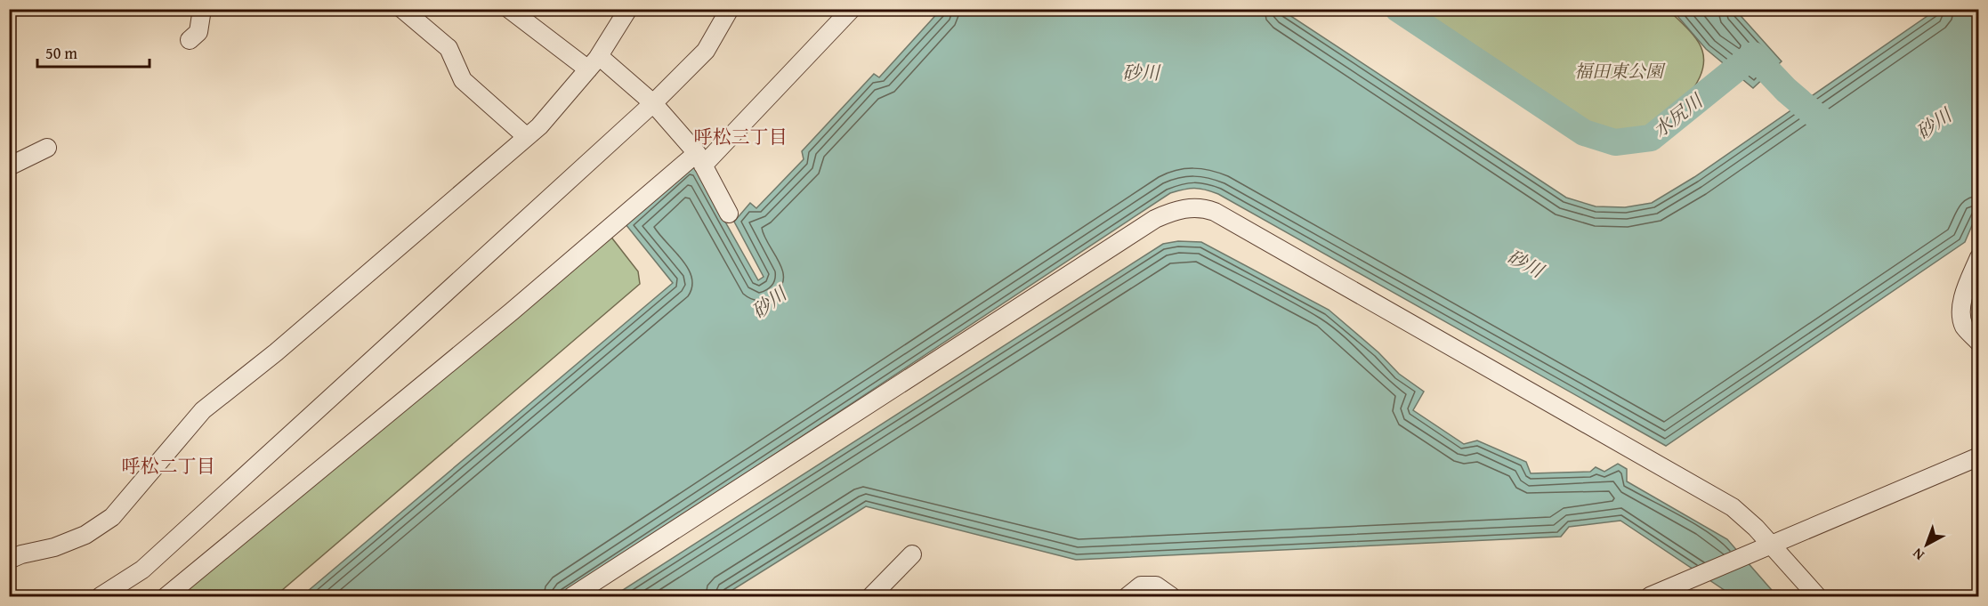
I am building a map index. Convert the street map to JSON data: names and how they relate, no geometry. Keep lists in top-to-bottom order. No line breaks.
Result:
{"districts":["呼松三丁目","呼松二丁目"],"water":["砂川","水尻川"],"parks":["福田東公園"],"scale_bar":"50 m","north":"bottom left"}
